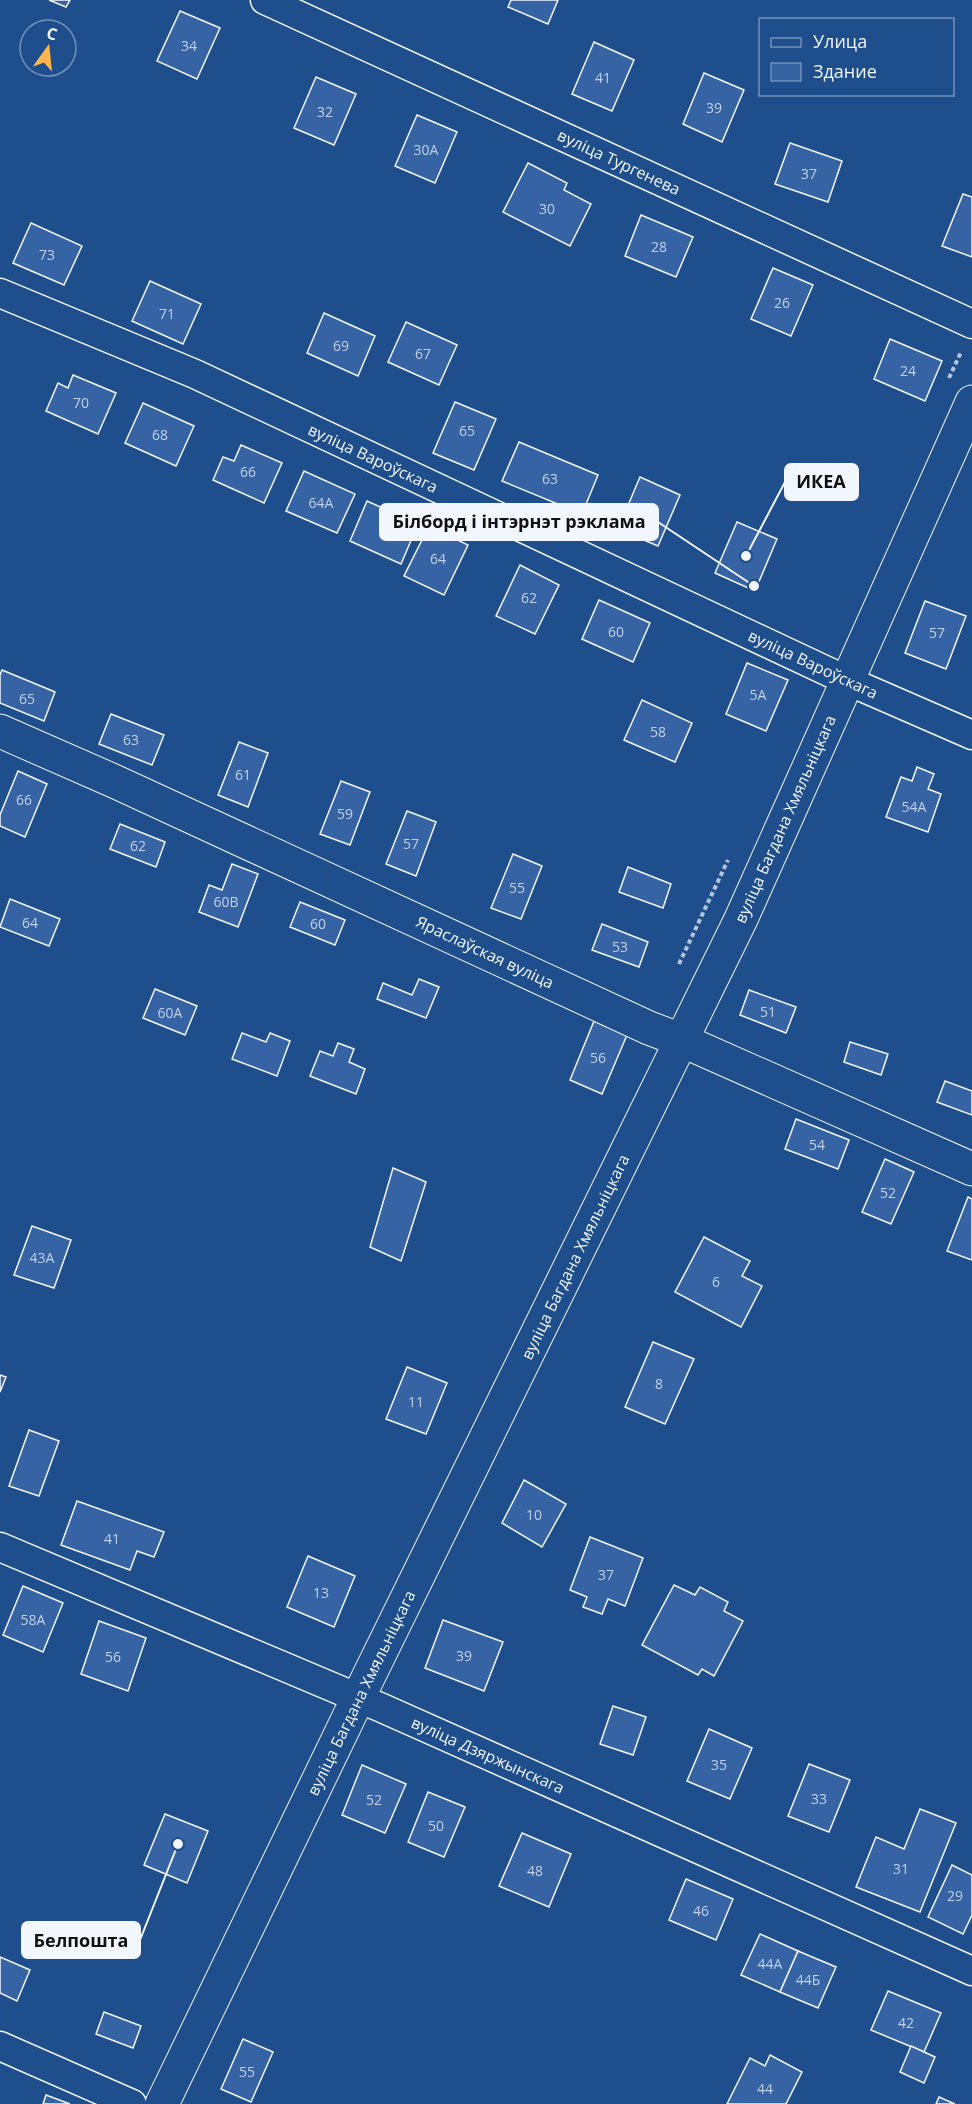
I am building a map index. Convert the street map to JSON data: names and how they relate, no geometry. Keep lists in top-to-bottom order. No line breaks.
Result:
{"streets":{"main road":["вуліца Багдана Хмяльніцкага","Яраслаўская вуліца"],"street":["вуліца Тургенева","вуліца Вароўскага","вуліца Дзяржынскага"]},"crossings":[["вуліца Вароўскага","вуліца Багдана Хмяльніцкага"],["вуліца Багдана Хмяльніцкага","Яраслаўская вуліца"],["вуліца Багдана Хмяльніцкага","вуліца Дзяржынскага"]],"places":["ИКЕА","Білборд і інтэрнэт рэклама","Белпошта"],"house_numbers":["34","41","39","32","30А","37","30","28","73","26","71","69","67","24","70","65","68","66","63","64А","64","62","60","57","5А","65","58","63","61","66","54А","59","57","62","55","60В","64","60","53","51","60А","56","54","52","43А","6","8","11","10","41","37","13","58А","39","56","35","33","52","50","31","48","29","46","44А","44Б","42","55","44"],"legend":["Улица","Здание"],"north":"top"}
